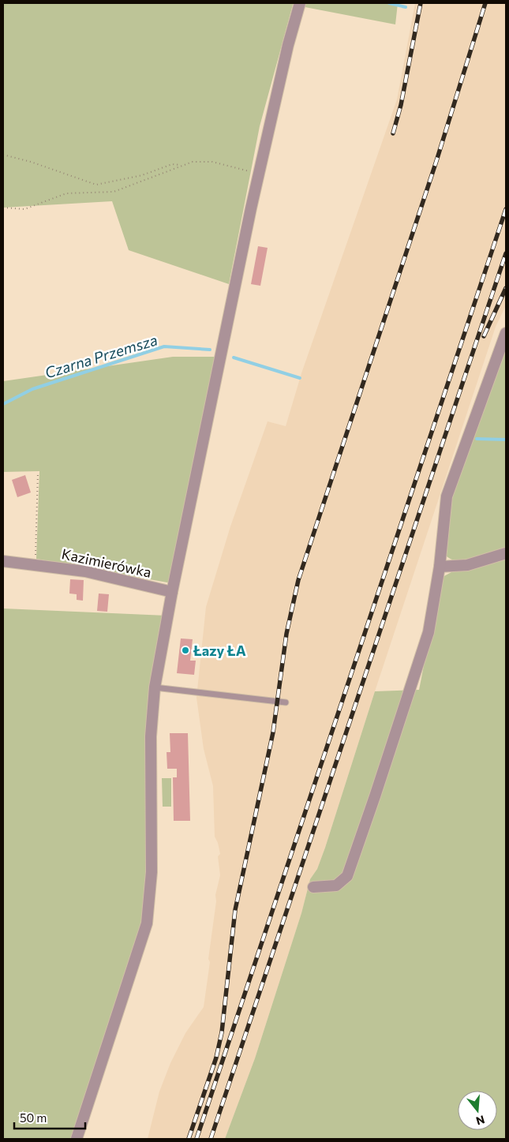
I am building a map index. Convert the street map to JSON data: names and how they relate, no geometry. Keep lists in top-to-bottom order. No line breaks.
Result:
{"streets":{"street":["Kazimierówka"]},"water":["Czarna Przemsza"],"places":["Łazy ŁA"],"scale_bar":"50 m","north":"bottom"}
